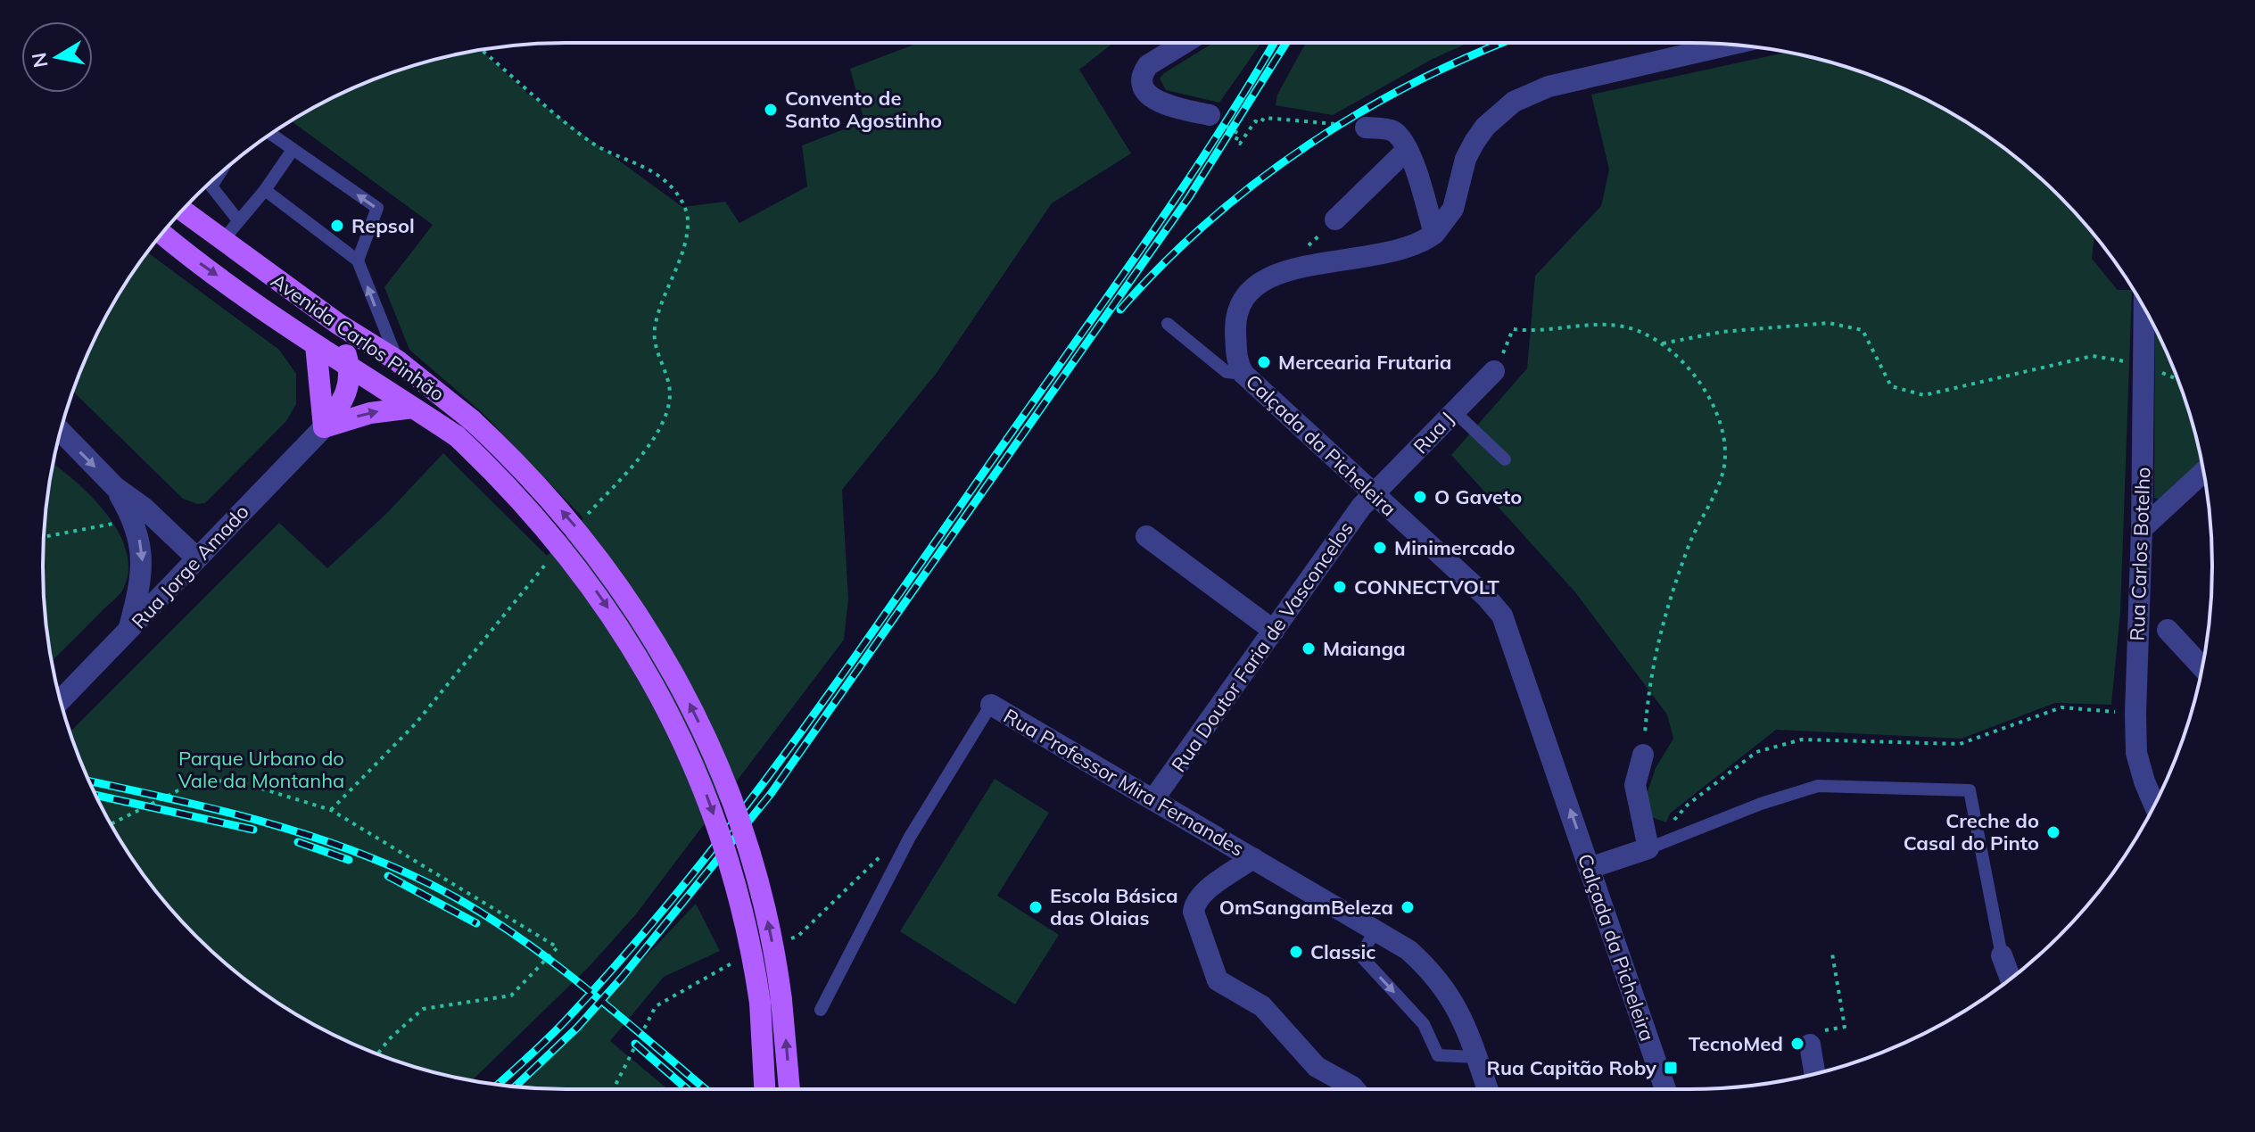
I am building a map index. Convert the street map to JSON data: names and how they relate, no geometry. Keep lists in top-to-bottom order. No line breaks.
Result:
{"streets":{"main road":["Avenida Carlos Pinhão"],"street":["Rua J","Calçada da Picheleira","Rua Carlos Botelho","Rua Jorge Amado","Rua Doutor Faria de Vasconcelos","Rua Professor Mira Fernandes"]},"crossings":[["Rua J","Calçada da Picheleira"],["Rua J","Rua Doutor Faria de Vasconcelos"],["Calçada da Picheleira","Rua Doutor Faria de Vasconcelos"],["Rua Doutor Faria de Vasconcelos","Rua Professor Mira Fernandes"]],"one_way":["Calçada da Picheleira"],"parks":["Parque Urbano do Vale da Montanha"],"places":{"other":["Convento de Santo Agostinho","Repsol","Mercearia Frutaria","O Gaveto","Minimercado","CONNECTVOLT","Maianga","Creche do Casal do Pinto","Escola Básica das Olaias","OmSangamBeleza","Classic","TecnoMed"],"transit":["Rua Capitão Roby"]},"north":"left"}
